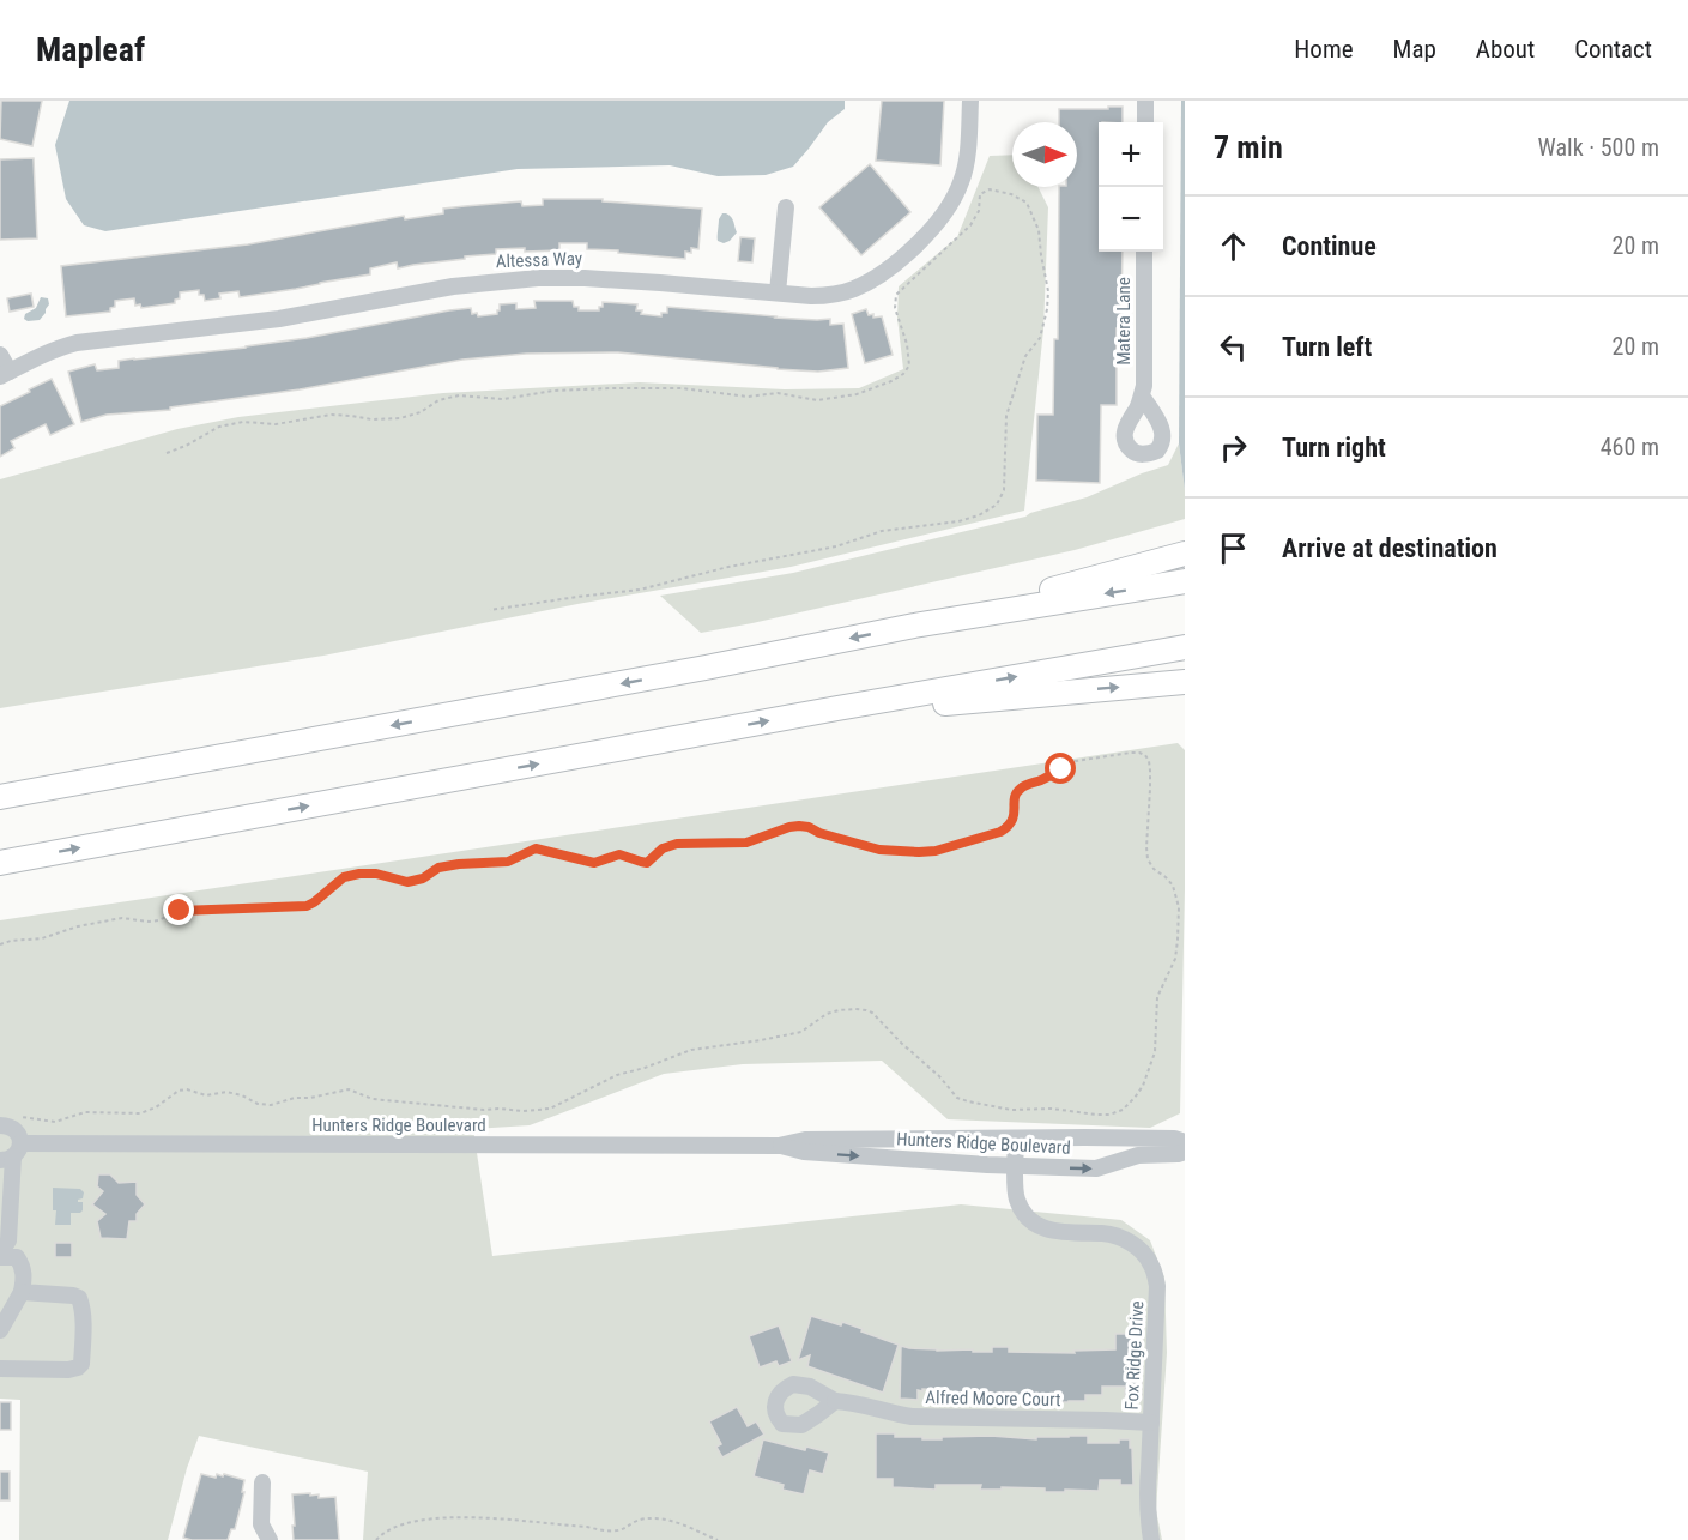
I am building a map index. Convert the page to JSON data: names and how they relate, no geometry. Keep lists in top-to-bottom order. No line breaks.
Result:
{"streets":{"street":["Altessa Way","Matera Lane","Hunters Ridge Boulevard","Fox Ridge Drive","Alfred Moore Court"]},"crossings":[["Hunters Ridge Boulevard","Fox Ridge Drive"],["Fox Ridge Drive","Alfred Moore Court"]],"north":"right","page":{"header":"Mapleaf","nav":["Home","Map","About","Contact"],"heading":["7 min","Walk · 500 m"],"map_buttons":["+","−"],"list":[["Continue","20 m"],["Turn left","20 m"],["Turn right","460 m"],"Arrive at destination"]}}
